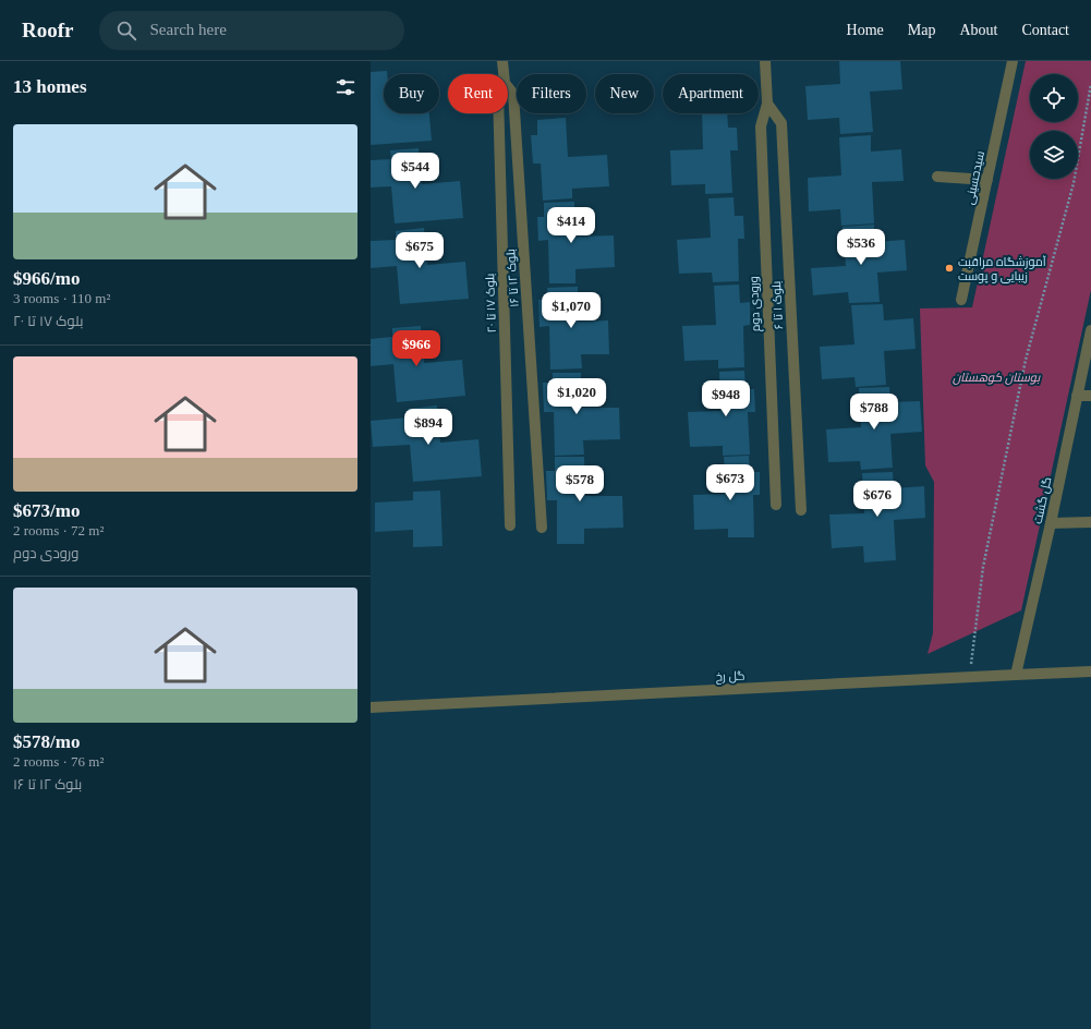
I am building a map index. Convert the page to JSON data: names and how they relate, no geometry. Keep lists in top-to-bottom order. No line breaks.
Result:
{"streets":{"street":["سیدحسینی","بلوک ۱۲ تا ۱۶","بلوک ۱۷ تا ۲۰","ورودی دوم","بلوک ۱ تا ۶","گل گشت","گل رخ"]},"crossings":[["ورودی دوم","بلوک ۱ تا ۶"],["گل گشت","گل رخ"]],"parks":["بوستان کوهستان"],"places":["آموزشگاه مراقبت زیبایی و پوست"],"page":{"header":"Roofr","search":"Search here","nav":["Home","Map","About","Contact"],"heading":"13 homes","chip":["Buy","Rent","Filters","New","Apartment"],"list":[{"name":"$966/mo","note":"3 rooms · 110 m² · بلوک ۱۷ تا ۲۰"},{"name":"$673/mo","note":"2 rooms · 72 m² · ورودی دوم"},{"name":"$578/mo","note":"2 rooms · 76 m² · بلوک ۱۲ تا ۱۶"}],"price":["$544","$414","$536","$675","$1,070","$966","$1,020","$948","$788","$894","$673","$578","$676"]}}
